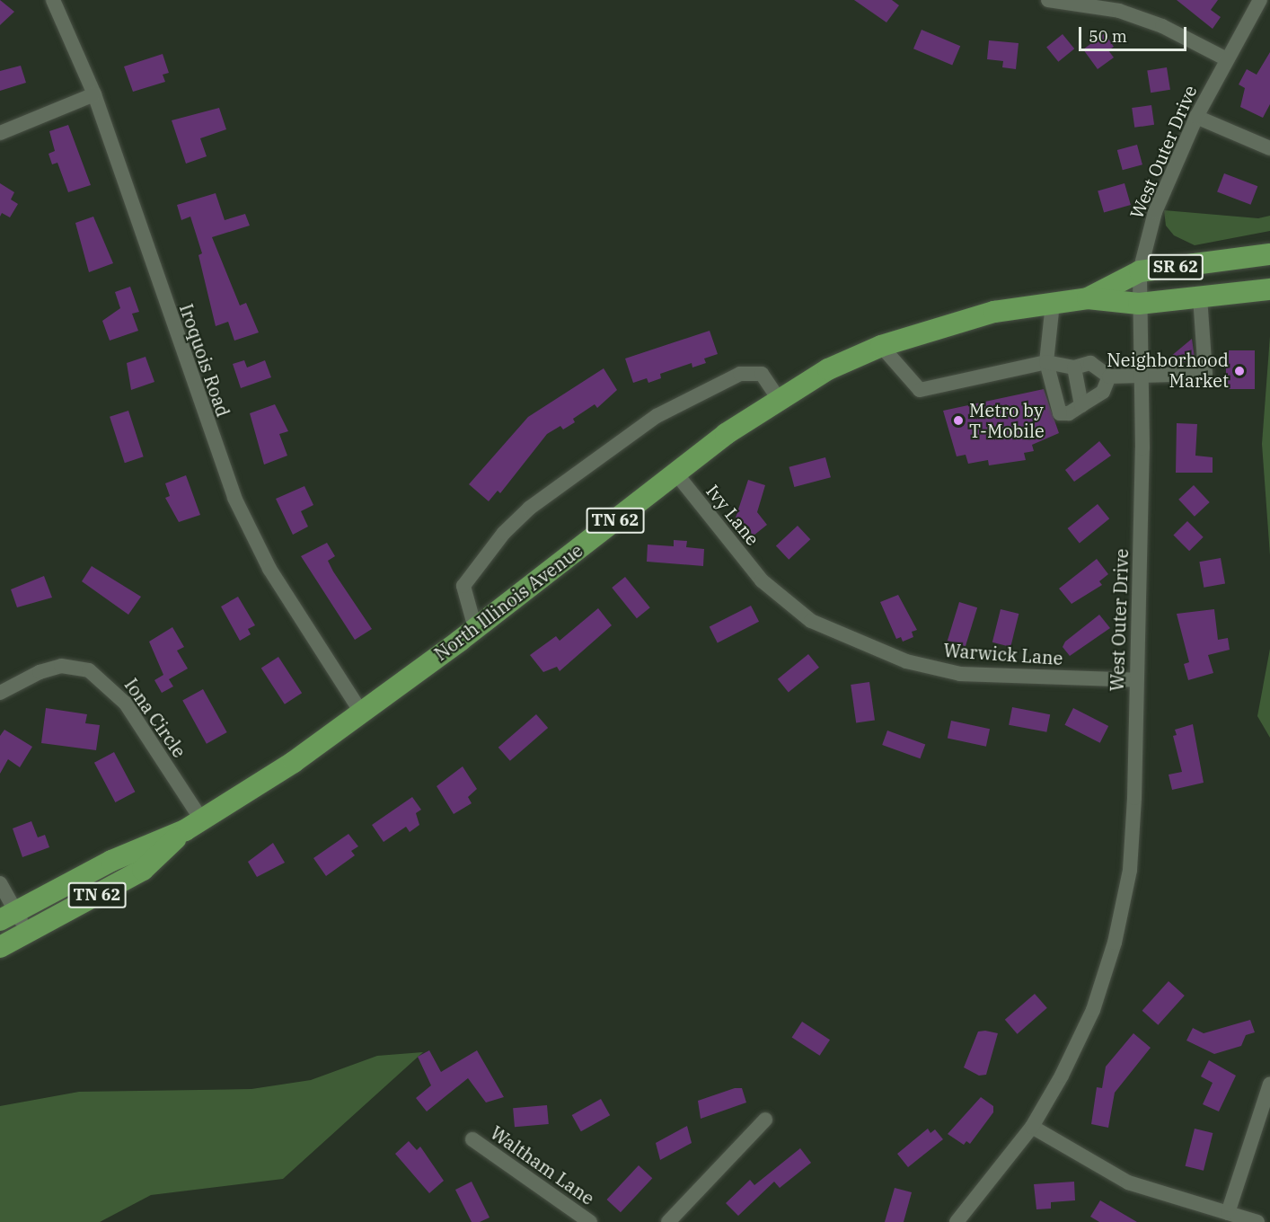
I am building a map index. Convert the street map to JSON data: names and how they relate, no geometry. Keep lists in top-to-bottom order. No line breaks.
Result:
{"streets":{"highway":["SR 62","TN 62","North Illinois Avenue"],"street":["West Outer Drive","Iroquois Road","Ivy Lane","Warwick Lane","Iona Circle","Waltham Lane"]},"crossings":[["West Outer Drive","SR 62"],["West Outer Drive","Warwick Lane"],["SR 62","North Illinois Avenue"],["Iroquois Road","North Illinois Avenue"],["Ivy Lane","North Illinois Avenue"],["Ivy Lane","Warwick Lane"],["TN 62","North Illinois Avenue"],["TN 62","Iona Circle"],["North Illinois Avenue","Iona Circle"]],"places":["Neighborhood Market","Metro by T-Mobile"],"scale_bar":"50 m"}
